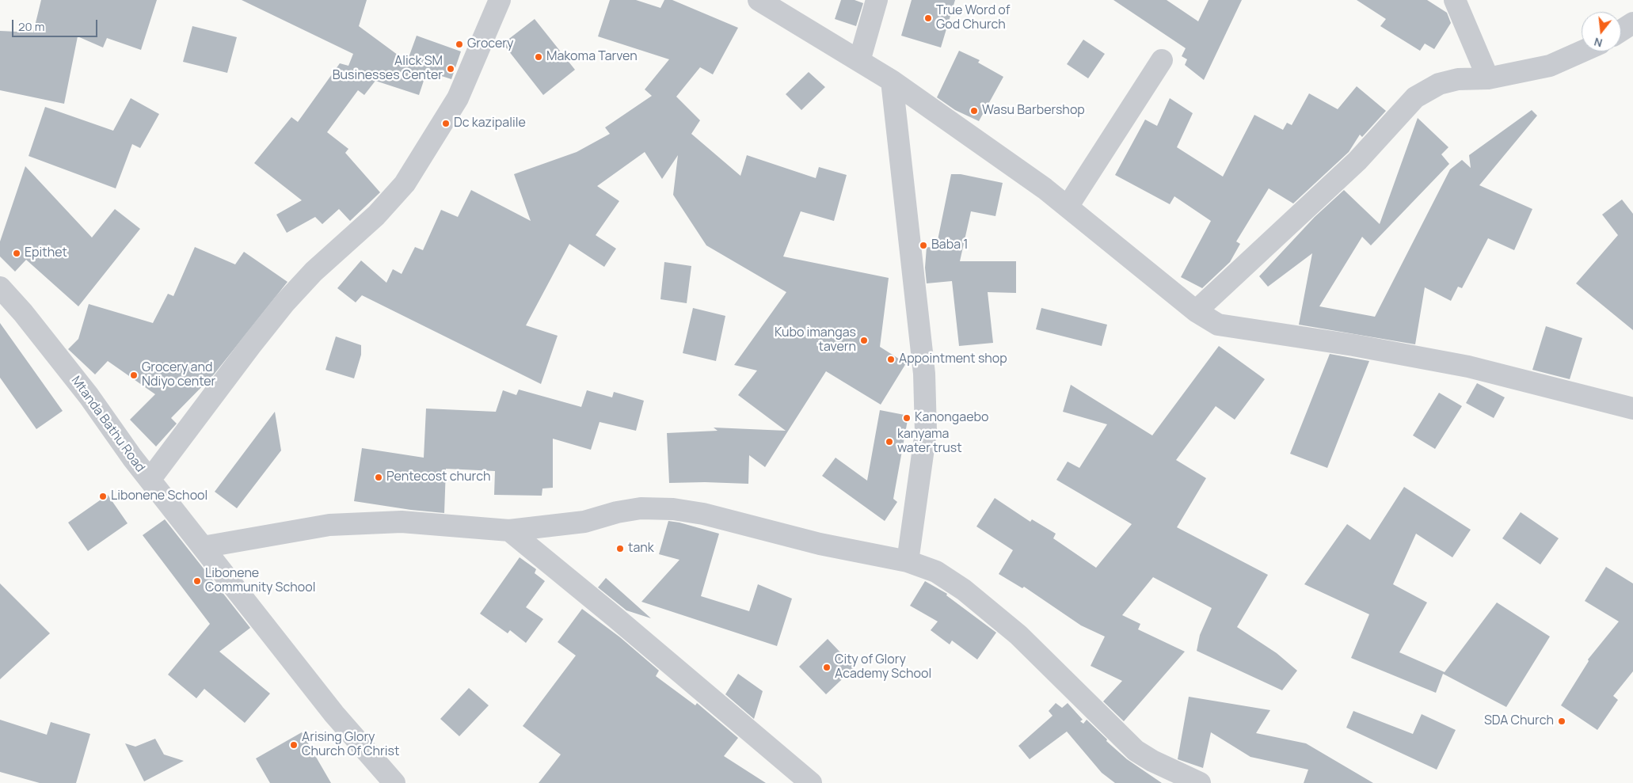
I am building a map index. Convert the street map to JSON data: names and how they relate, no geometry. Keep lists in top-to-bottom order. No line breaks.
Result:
{"streets":{"street":["Mtanda Bathu Road"]},"places":["True Word of God Church","Grocery","Makoma Tarven","Alick SM Businesses Center","Wasu Barbershop","Dc kazipalile","Baba 1","Epithet","Kubo imangas tavern","Appointment shop","Grocery and Ndiyo center","Kanongaebo","kanyama water trust","Pentecost church","Libonene School","tank","Libonene Community School","City of Glory Academy School","SDA Church","Arising Glory Church Of Christ"],"scale_bar":"20 m","north":"bottom"}
